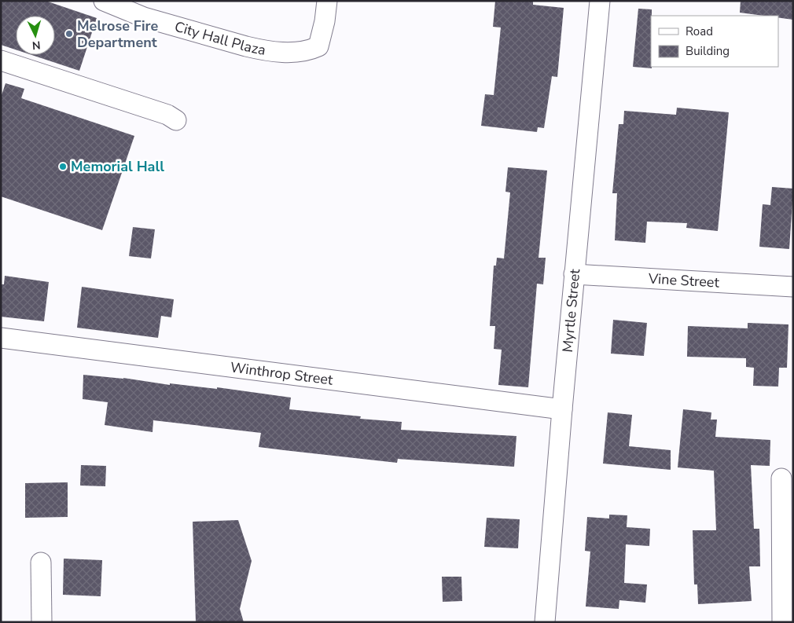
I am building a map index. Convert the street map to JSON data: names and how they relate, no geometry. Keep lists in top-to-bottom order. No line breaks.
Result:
{"streets":{"street":["City Hall Plaza","Vine Street","Myrtle Street","Winthrop Street"]},"crossings":[["Vine Street","Myrtle Street"],["Myrtle Street","Winthrop Street"]],"places":["Melrose Fire Department","Memorial Hall"],"legend":["Road","Building"],"north":"bottom"}
